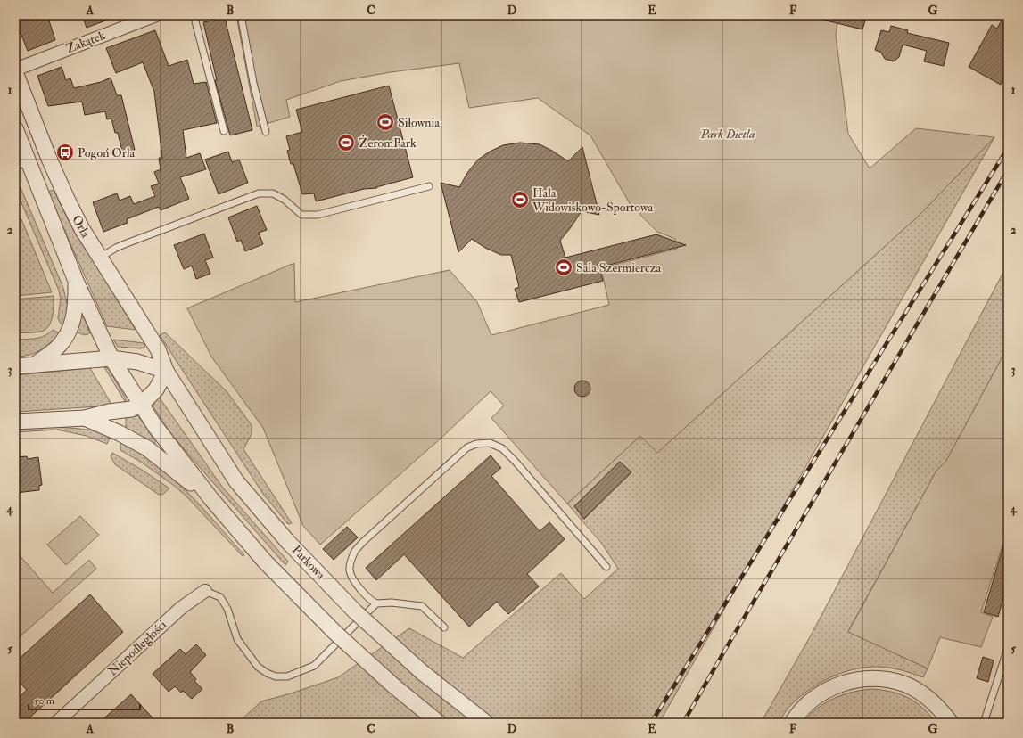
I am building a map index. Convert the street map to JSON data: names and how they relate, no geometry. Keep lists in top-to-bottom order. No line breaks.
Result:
{"streets":{"street":["Zakątek","Orla","Parkowa","Niepodległości"]},"crossings":[["Zakątek","Orla"],["Orla","Parkowa"]],"parks":["Park Dietla"],"places":{"sports":["Siłownia","ŻeromPark","Hala Widowiskowo-Sportowa","Sala Szermiercza"],"bus stop":["Pogoń Orla"]},"scale_bar":"50 m","grid":{"columns":["A","B","C","D","E","F","G"],"rows":["1","2","3","4","5"]}}
